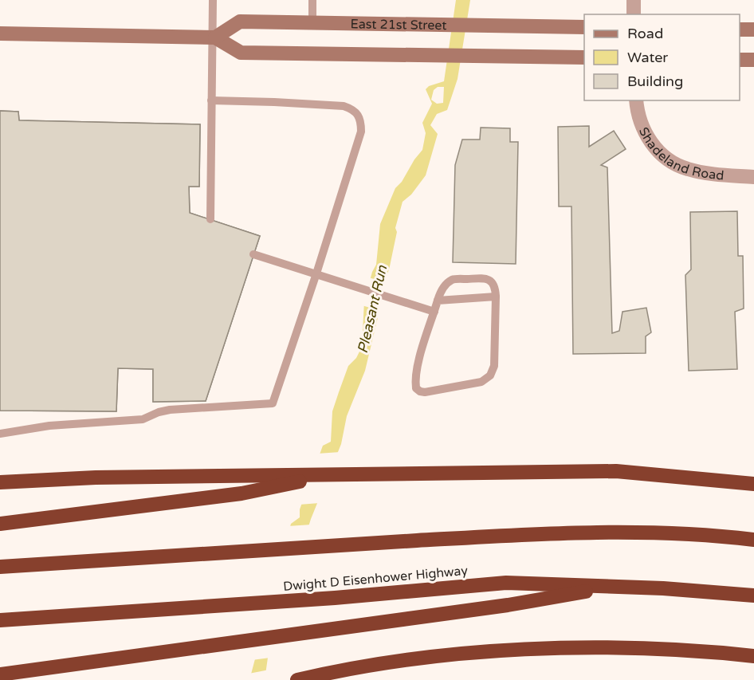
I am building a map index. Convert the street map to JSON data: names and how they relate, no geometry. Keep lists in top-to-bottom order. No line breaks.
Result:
{"streets":{"highway":["Dwight D Eisenhower Highway"],"main road":["East 21st Street"],"street":["Shadeland Road"]},"water":["Pleasant Run"],"legend":["Road","Water","Building"]}
